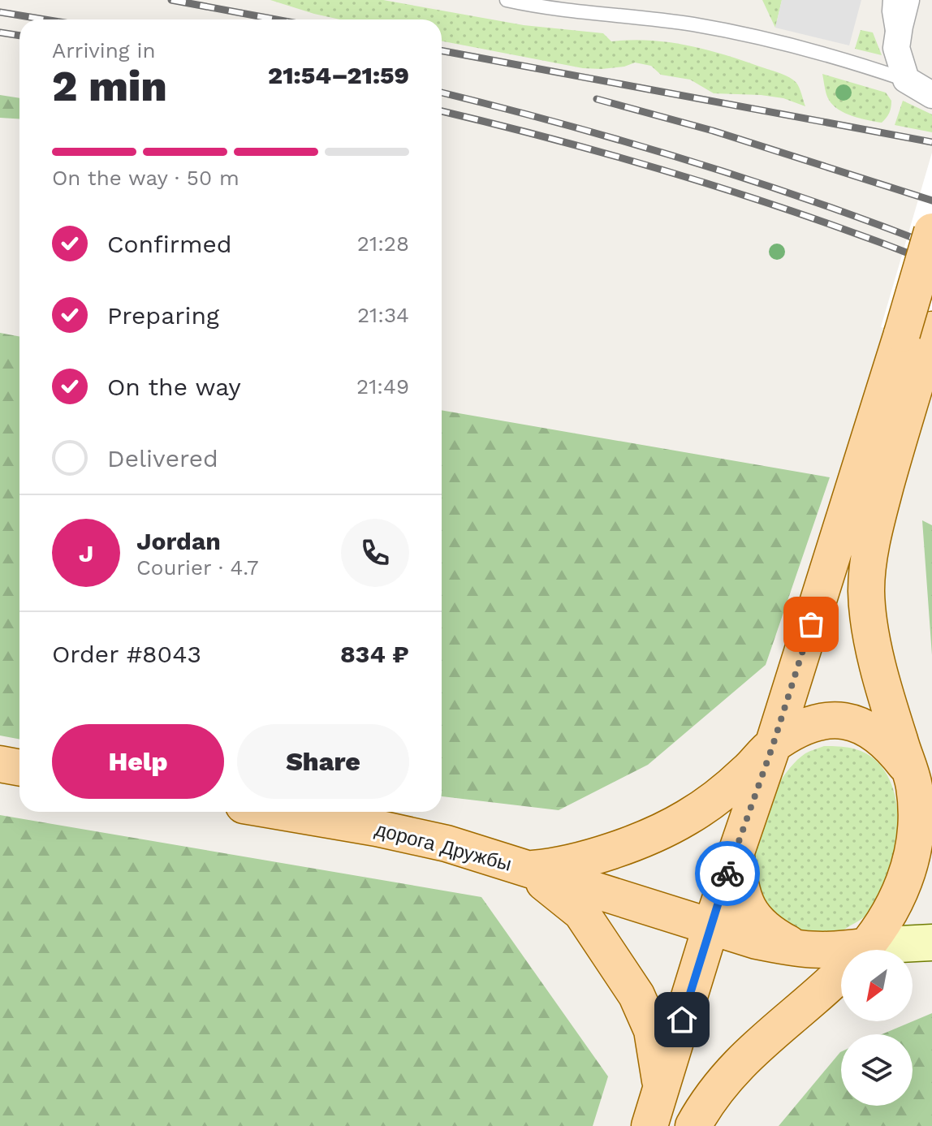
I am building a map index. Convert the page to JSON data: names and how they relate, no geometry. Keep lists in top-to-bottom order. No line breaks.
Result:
{"streets":{"main road":["дорога Дружбы"]},"north":"bottom left","page":{"heading":["2 min","Arriving in","21:54–21:59"],"panel":["Jordan","Courier · 4.7","Order #8043","834 ₽"],"bar":"On the way · 50 m","list":[["Confirmed","21:28"],["Preparing","21:34"],["On the way","21:49"],"Delivered"],"round":"J","buttons":["Help","Share"]}}
